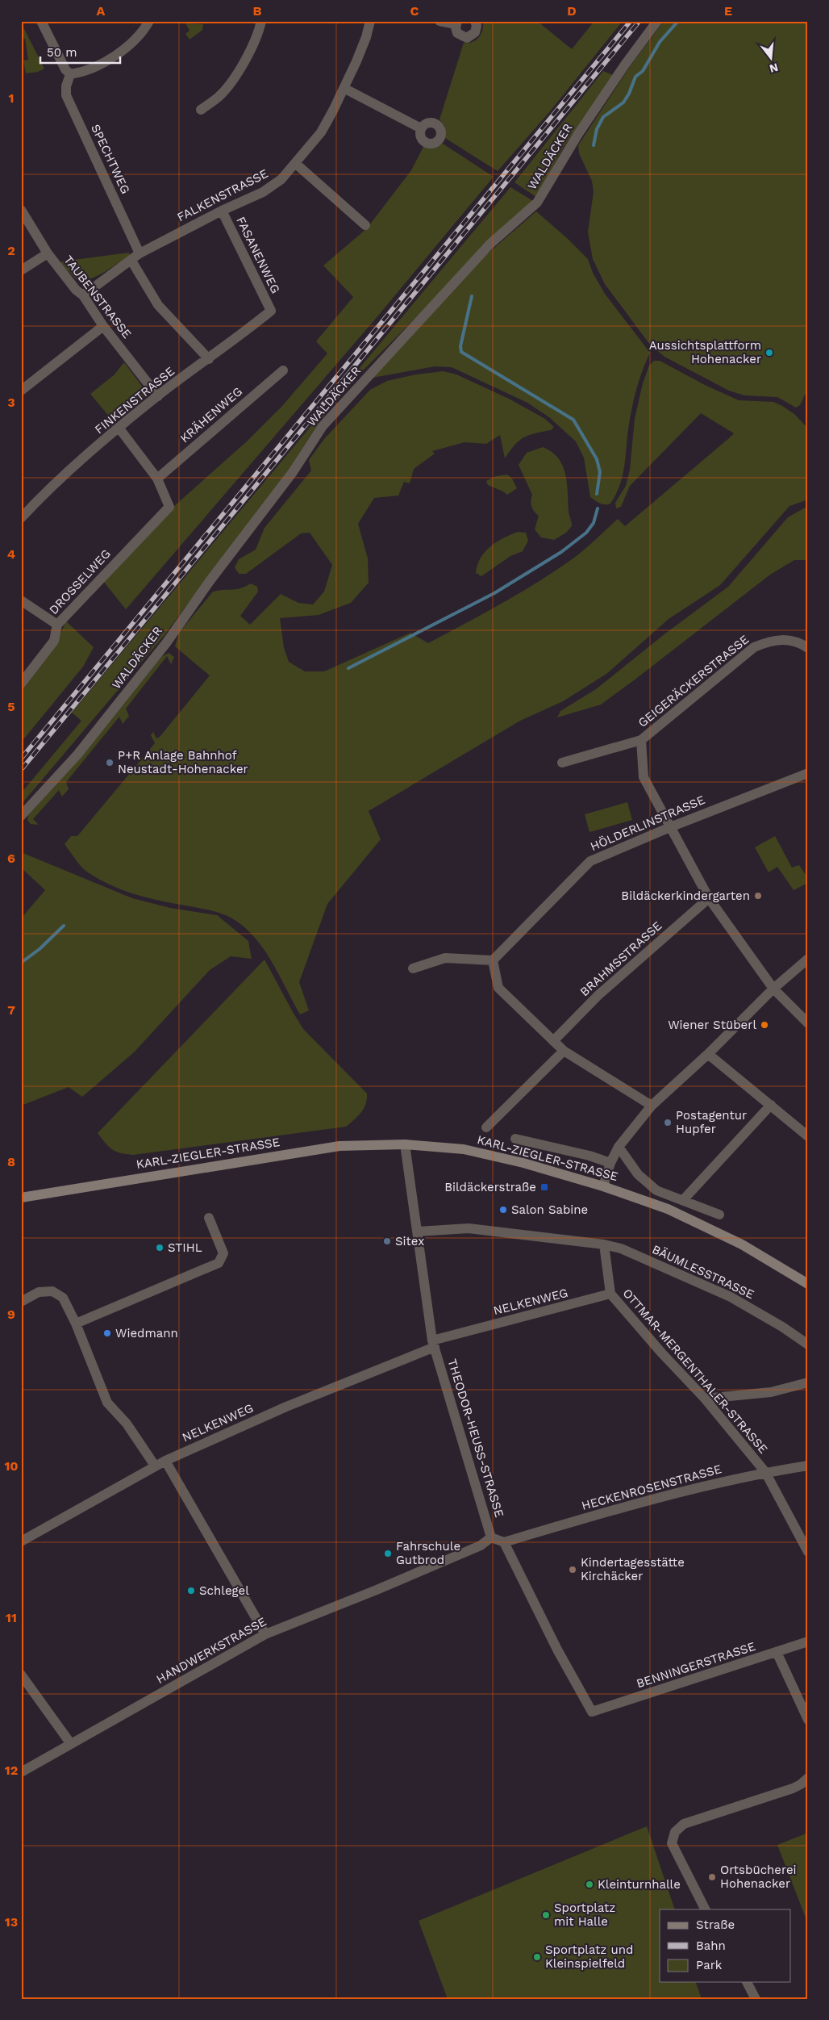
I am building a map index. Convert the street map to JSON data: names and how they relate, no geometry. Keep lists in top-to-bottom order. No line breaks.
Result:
{"streets":{"street":["WALDÄCKER","SPECHTWEG","FALKENSTRASSE","FASANENWEG","TAUBENSTRASSE","FINKENSTRASSE","KRÄHENWEG","DROSSELWEG","GEIGERÄCKERSTRASSE","HÖLDERLINSTRASSE","BRAHMSSTRASSE","KARL-ZIEGLER-STRASSE","BÄUMLESSTRASSE","NELKENWEG","OTTMAR-MERGENTHALER-STRASSE","THEODOR-HEUSS-STRASSE","HECKENROSENSTRASSE","HANDWERKSTRASSE","BENNINGERSTRASSE"]},"crossings":[["SPECHTWEG","FALKENSTRASSE"],["FALKENSTRASSE","FASANENWEG"],["FALKENSTRASSE","TAUBENSTRASSE"],["FASANENWEG","FINKENSTRASSE"],["TAUBENSTRASSE","FINKENSTRASSE"],["KRÄHENWEG","DROSSELWEG"],["GEIGERÄCKERSTRASSE","HÖLDERLINSTRASSE"],["GEIGERÄCKERSTRASSE","BRAHMSSTRASSE"],["KARL-ZIEGLER-STRASSE","THEODOR-HEUSS-STRASSE"],["BÄUMLESSTRASSE","OTTMAR-MERGENTHALER-STRASSE"],["BÄUMLESSTRASSE","THEODOR-HEUSS-STRASSE"],["NELKENWEG","OTTMAR-MERGENTHALER-STRASSE"],["NELKENWEG","THEODOR-HEUSS-STRASSE"],["OTTMAR-MERGENTHALER-STRASSE","HECKENROSENSTRASSE"],["THEODOR-HEUSS-STRASSE","HANDWERKSTRASSE"],["HECKENROSENSTRASSE","BENNINGERSTRASSE"]],"places":{"other":["Aussichtsplattform Hohenacker","P+R Anlage Bahnhof Neustadt-Hohenacker","Bildäckerkindergarten","Wiener Stüberl","Postagentur Hupfer","Salon Sabine","Sitex","STIHL","Wiedmann","Fahrschule Gutbrod","Kindertagesstätte Kirchäcker","Schlegel","Ortsbücherei Hohenacker","Kleinturnhalle","Sportplatz mit Halle","Sportplatz und Kleinspielfeld"],"transit":["Bildäckerstraße"]},"legend":["Straße","Bahn","Park"],"scale_bar":"50 m","north":"bottom","grid":{"columns":["A","B","C","D","E"],"rows":["1","2","3","4","5","6","7","8","9","10","11","12","13"]}}
